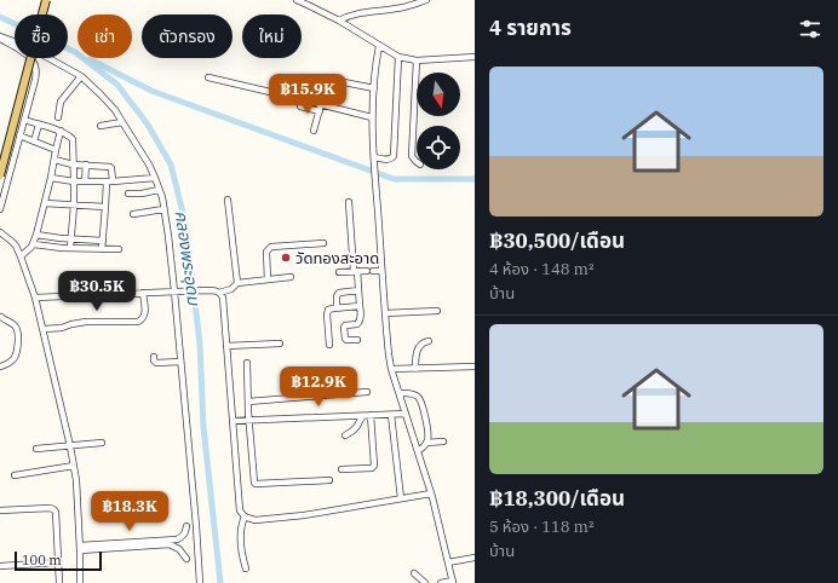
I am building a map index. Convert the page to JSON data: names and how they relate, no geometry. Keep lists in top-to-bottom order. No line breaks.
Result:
{"water":["คลองพระอุดม"],"places":["วัดทองสะอาด"],"scale_bar":"100 m","north":"bottom","page":{"heading":"4 รายการ","chip":["ซื้อ","เช่า","ตัวกรอง","ใหม่"],"list":[{"name":"฿30,500/เดือน","note":"4 ห้อง · 148 m² · บ้าน"},{"name":"฿18,300/เดือน","note":"5 ห้อง · 118 m² · บ้าน"}],"price":["฿15.9K","฿30.5K","฿12.9K","฿18.3K"],"scale":"100 m"}}
